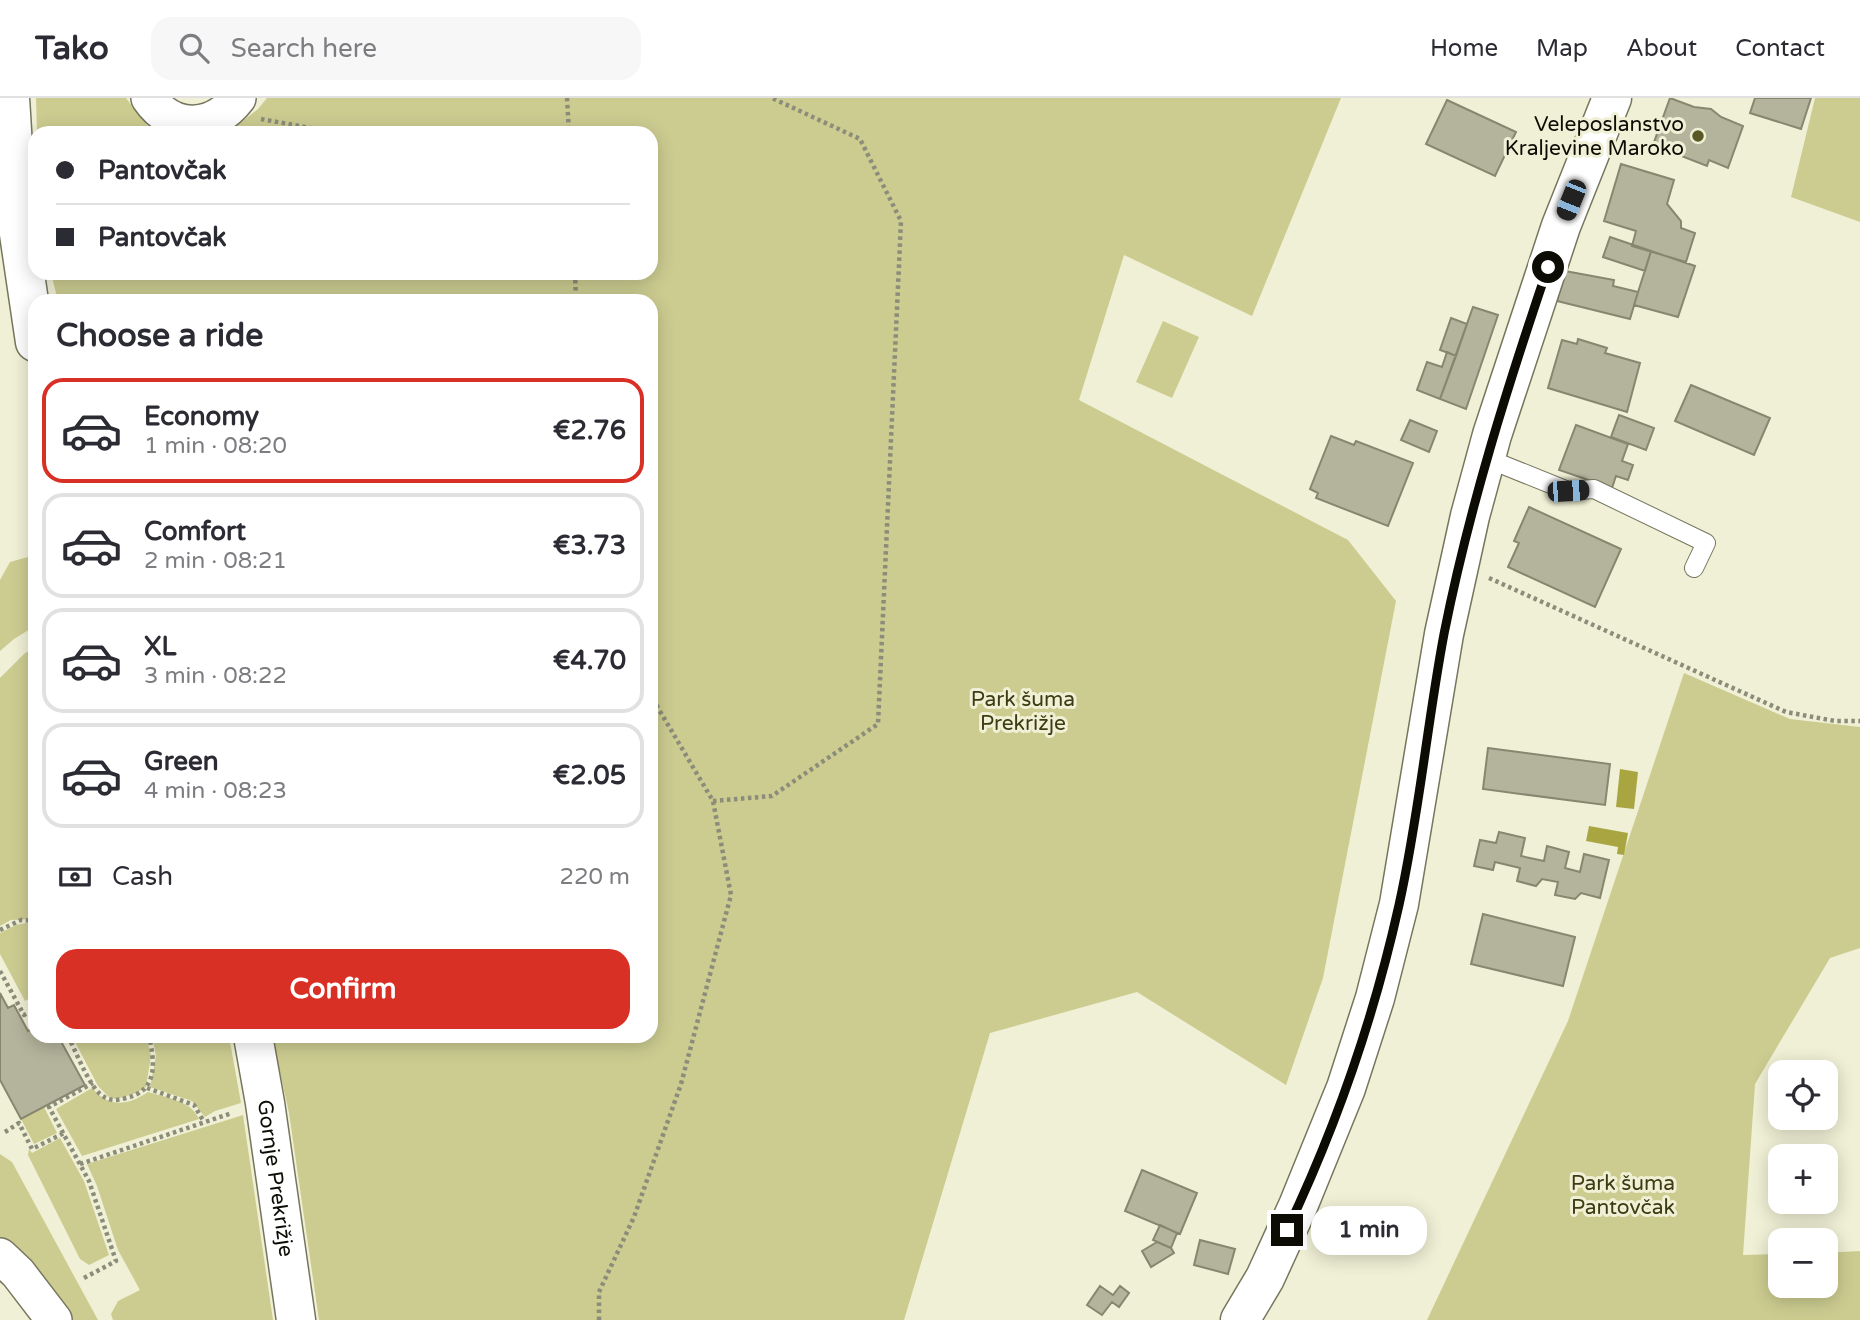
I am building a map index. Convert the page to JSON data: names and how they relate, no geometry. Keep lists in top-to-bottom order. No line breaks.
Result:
{"streets":{"main road":["Gornje Prekrižje"]},"parks":["Park šuma Prekrižje","Park šuma Pantovčak"],"places":["Veleposlanstvo Kraljevine Maroko"],"page":{"header":"Tako","search":"Search here","nav":["Home","Map","About","Contact"],"banner":["Pantovčak","Pantovčak"],"heading":"Choose a ride","list":[{"name":"Economy","note":"1 min · 08:20","value":"€2.76"},{"name":"Comfort","note":"2 min · 08:21","value":"€3.73"},{"name":"XL","note":"3 min · 08:22","value":"€4.70"},{"name":"Green","note":"4 min · 08:23","value":"€2.05"}],"pay":["Cash","220 m"],"buttons":"Confirm","map_buttons":["+","−"],"bubble":"1 min"}}
